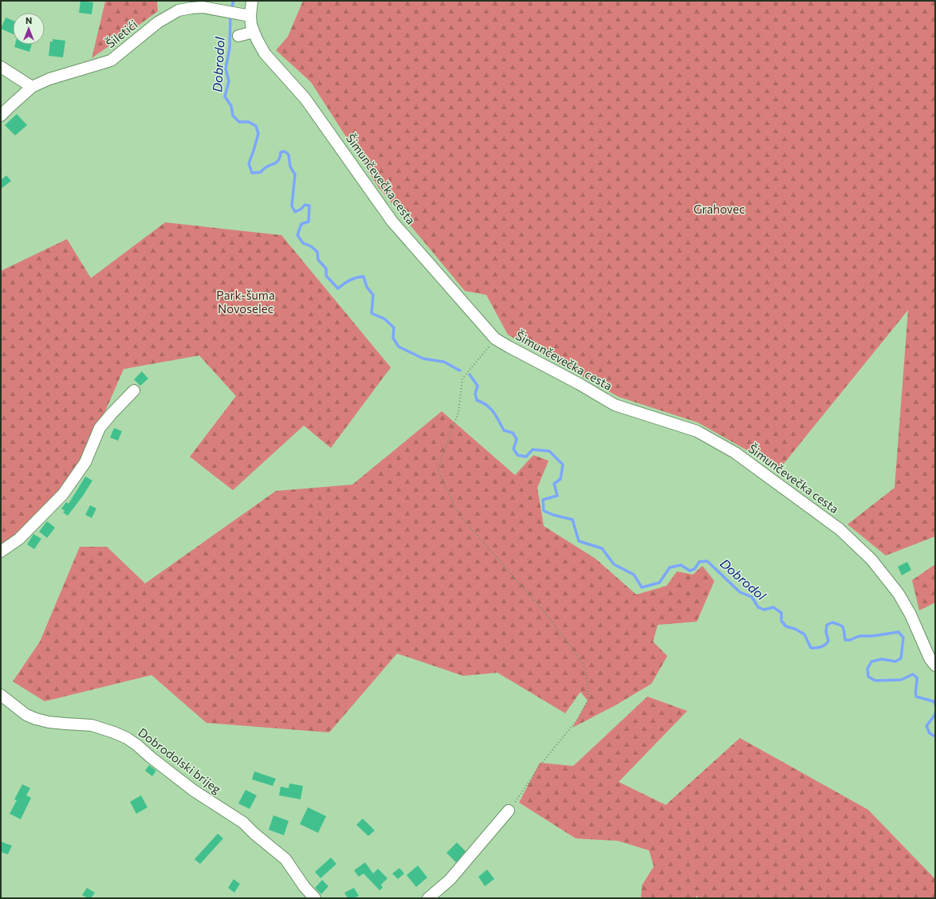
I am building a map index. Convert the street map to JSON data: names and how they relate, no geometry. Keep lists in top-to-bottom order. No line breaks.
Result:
{"streets":{"street":["Šiletići","Šimunčevečka cesta","Dobrodolski brijeg"]},"crossings":[["Šiletići","Šimunčevečka cesta"]],"water":["Dobrodol"],"parks":["Grahovec","Park-šuma Novoselec"],"north":"top"}
